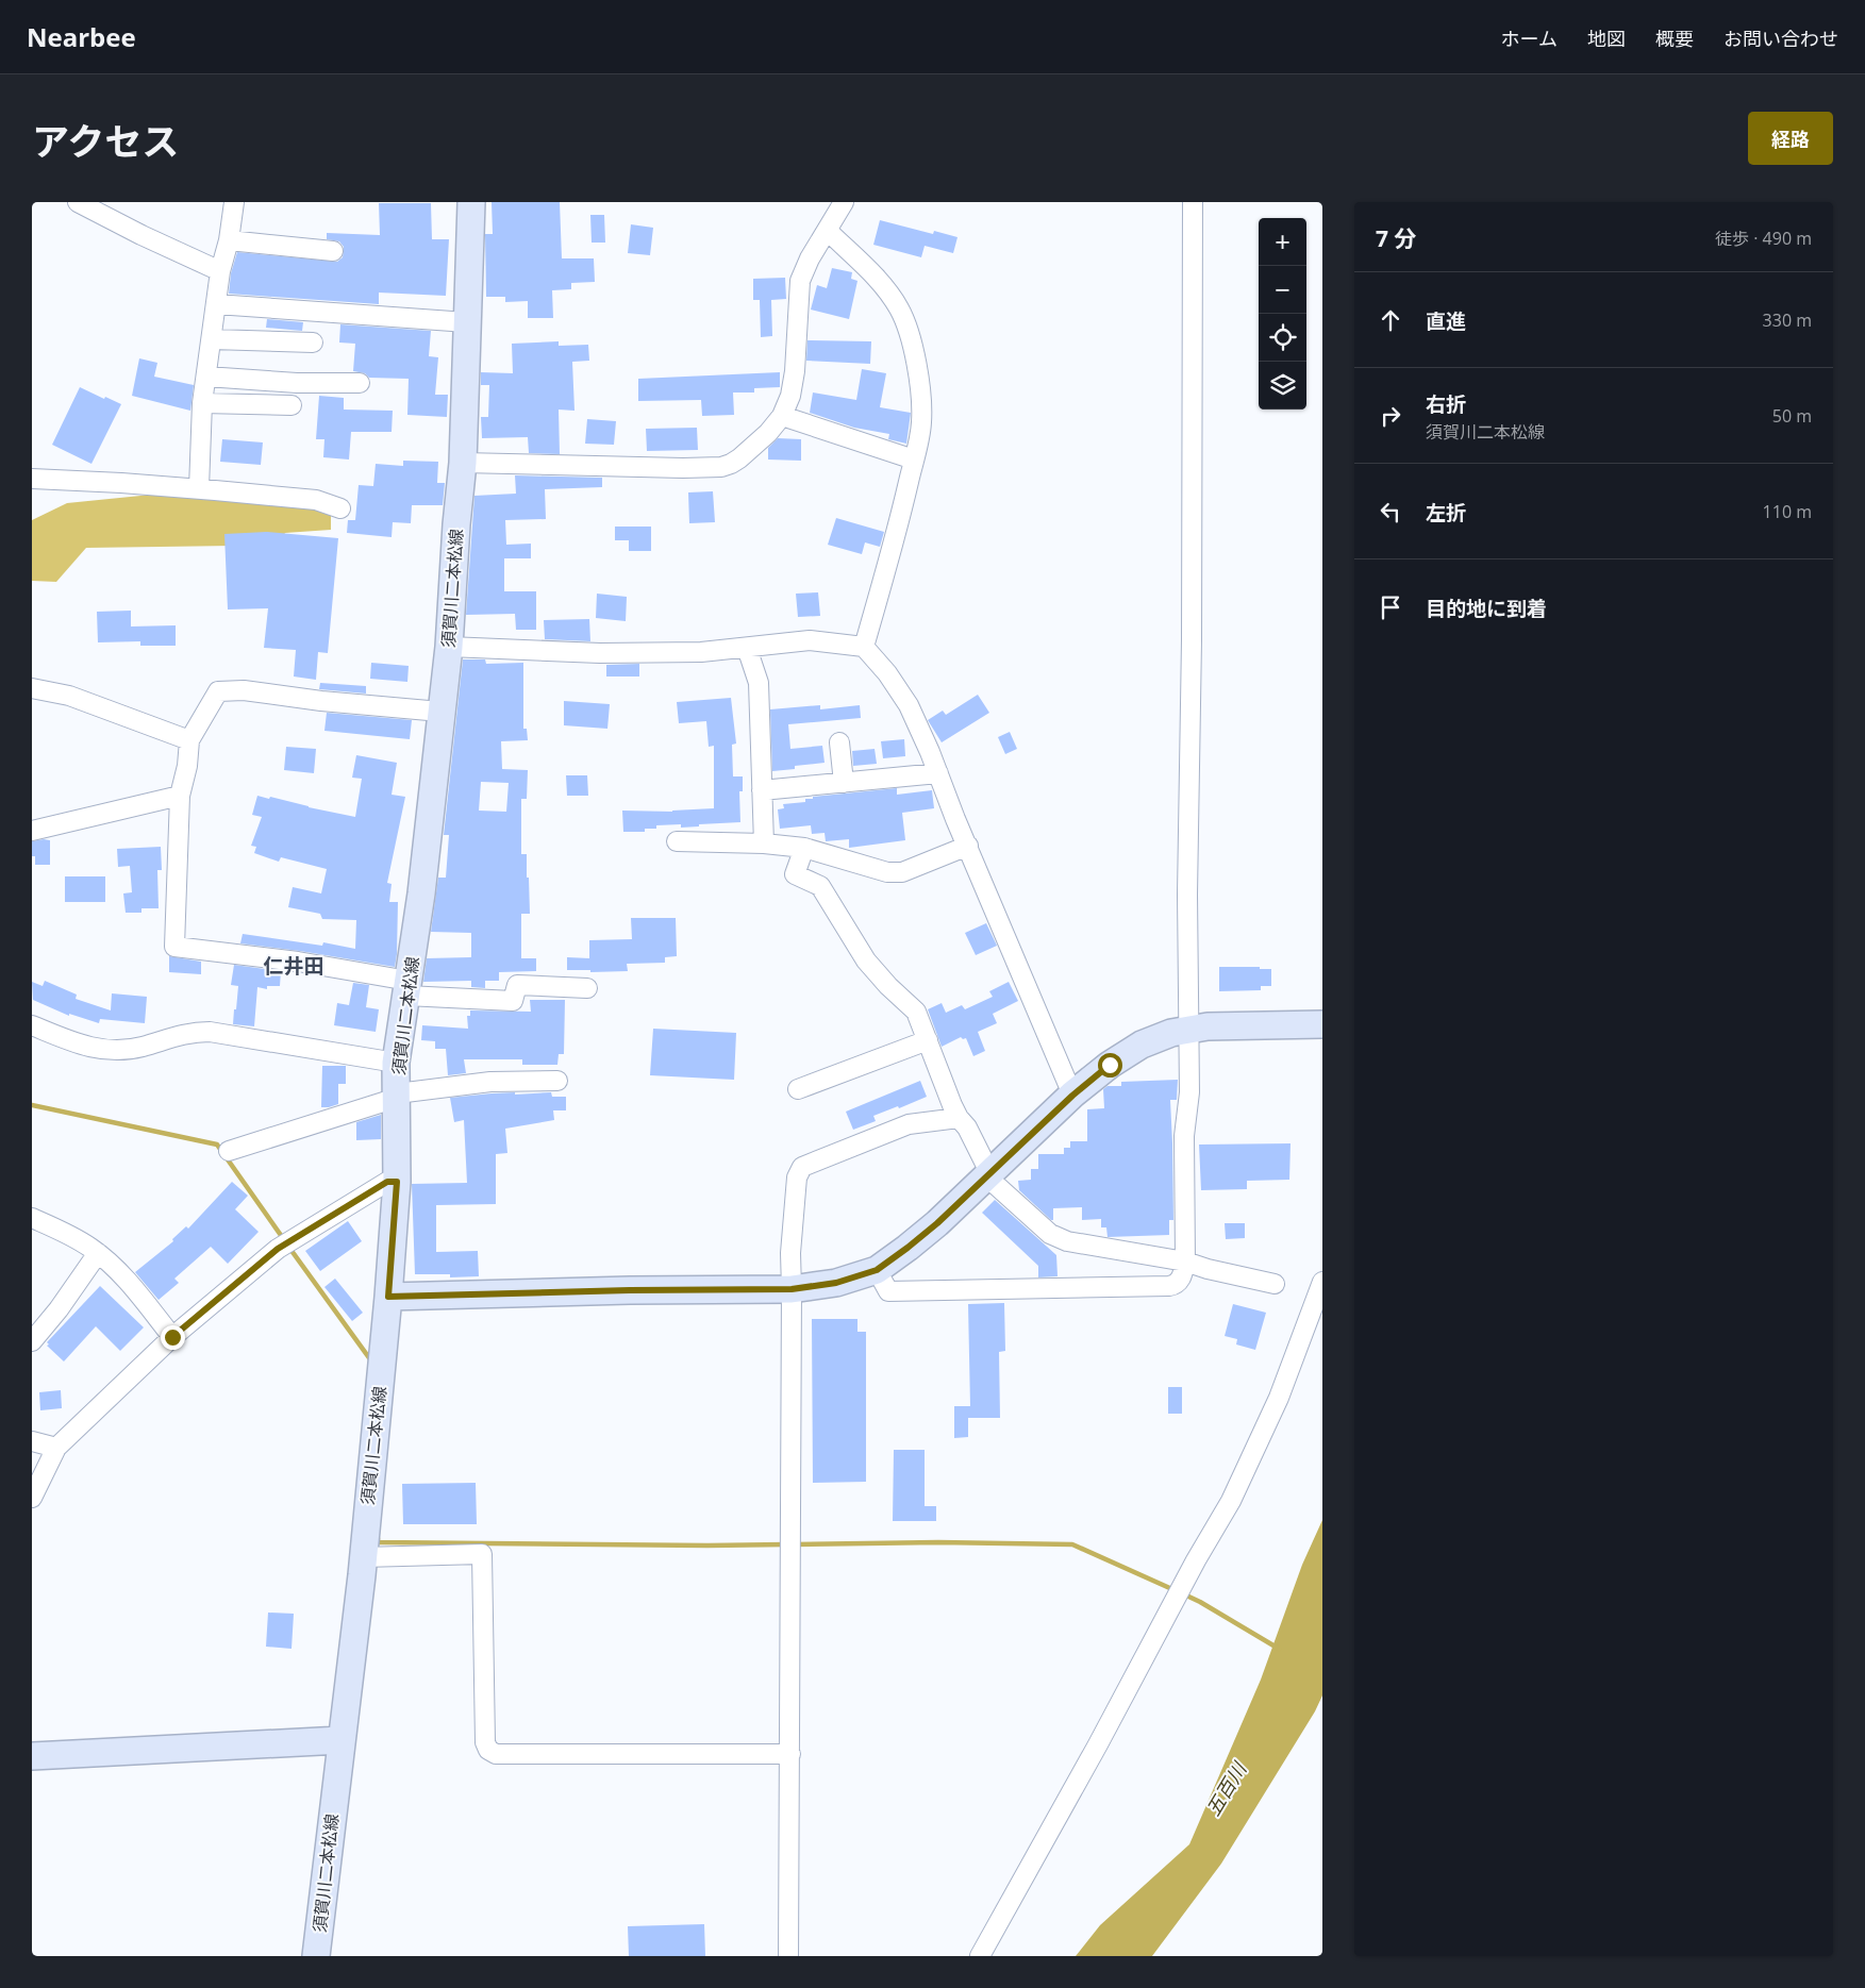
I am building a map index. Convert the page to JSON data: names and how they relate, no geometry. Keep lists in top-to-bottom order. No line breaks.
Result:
{"streets":{"main road":["須賀川二本松線"]},"districts":["仁井田"],"water":["五百川"],"page":{"header":"Nearbee","nav":["ホーム","地図","概要","お問い合わせ"],"title":"アクセス","buttons":"経路","heading":["7 分","徒歩 · 490 m"],"map_buttons":["+","−"],"list":[["直進","330 m"],["右折","須賀川二本松線","50 m"],["左折","110 m"],"目的地に到着"]}}
